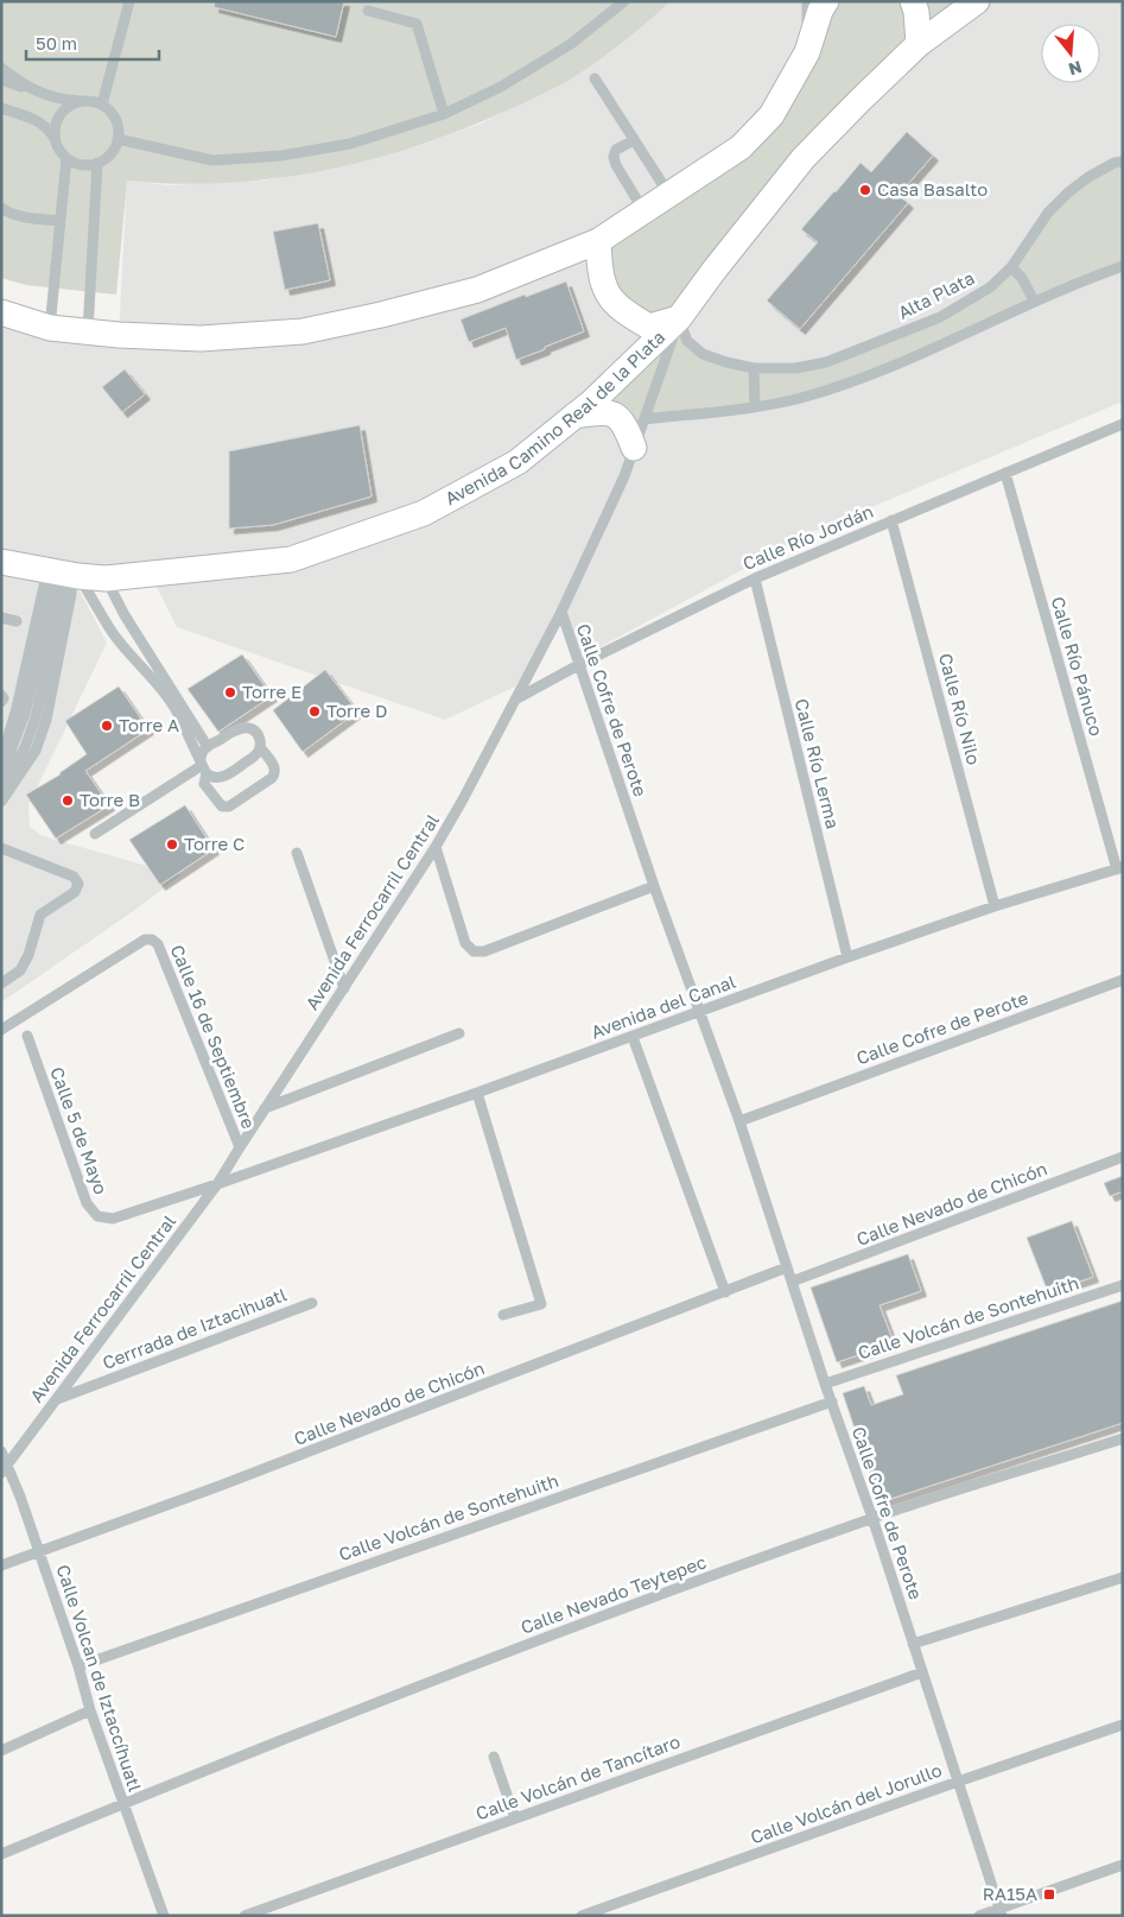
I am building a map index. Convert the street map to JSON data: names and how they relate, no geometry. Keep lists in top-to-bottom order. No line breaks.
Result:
{"streets":{"main road":["Avenida Camino Real de la Plata"],"street":["Alta Plata","Calle Río Jordán","Calle Río Pánuco","Calle Río Nilo","Calle Cofre de Perote","Calle Río Lerma","Avenida Ferrocarril Central","Avenida del Canal","Calle 16 de Septiembre","Calle 5 de Mayo","Calle Nevado de Chicón","Calle Volcán de Sontehuith","Cerrrada de Iztacihuatl","Calle Nevado Teytepec","Calle Volcan de Iztaccíhuatl","Calle Volcán de Tancítaro","Calle Volcán del Jorullo"]},"crossings":[["Alta Plata","Avenida Camino Real de la Plata"],["Alta Plata","Avenida Ferrocarril Central"],["Avenida Camino Real de la Plata","Avenida Ferrocarril Central"],["Calle Río Jordán","Calle Río Pánuco"],["Calle Río Jordán","Calle Río Nilo"],["Calle Río Jordán","Calle Cofre de Perote"],["Calle Río Jordán","Calle Río Lerma"],["Calle Río Jordán","Avenida Ferrocarril Central"],["Calle Río Pánuco","Avenida del Canal"],["Calle Río Nilo","Avenida del Canal"],["Calle Cofre de Perote","Avenida Ferrocarril Central"],["Calle Cofre de Perote","Avenida del Canal"],["Calle Cofre de Perote","Calle Nevado de Chicón"],["Calle Cofre de Perote","Calle Volcán de Sontehuith"],["Calle Cofre de Perote","Calle Nevado Teytepec"],["Calle Cofre de Perote","Calle Volcán de Tancítaro"],["Calle Cofre de Perote","Calle Volcán del Jorullo"],["Calle Río Lerma","Avenida del Canal"],["Avenida Ferrocarril Central","Avenida del Canal"],["Avenida Ferrocarril Central","Calle 16 de Septiembre"],["Avenida Ferrocarril Central","Calle 5 de Mayo"],["Avenida Ferrocarril Central","Cerrrada de Iztacihuatl"],["Avenida Ferrocarril Central","Calle Volcan de Iztaccíhuatl"],["Avenida del Canal","Calle 5 de Mayo"],["Calle Nevado de Chicón","Calle Volcan de Iztaccíhuatl"],["Calle Volcán de Sontehuith","Calle Volcan de Iztaccíhuatl"],["Calle Nevado Teytepec","Calle Volcan de Iztaccíhuatl"]],"places":{"other":["Casa Basalto","Torre E","Torre D","Torre A","Torre B","Torre C"],"transit":["RA15A"]},"scale_bar":"50 m","north":"bottom"}
